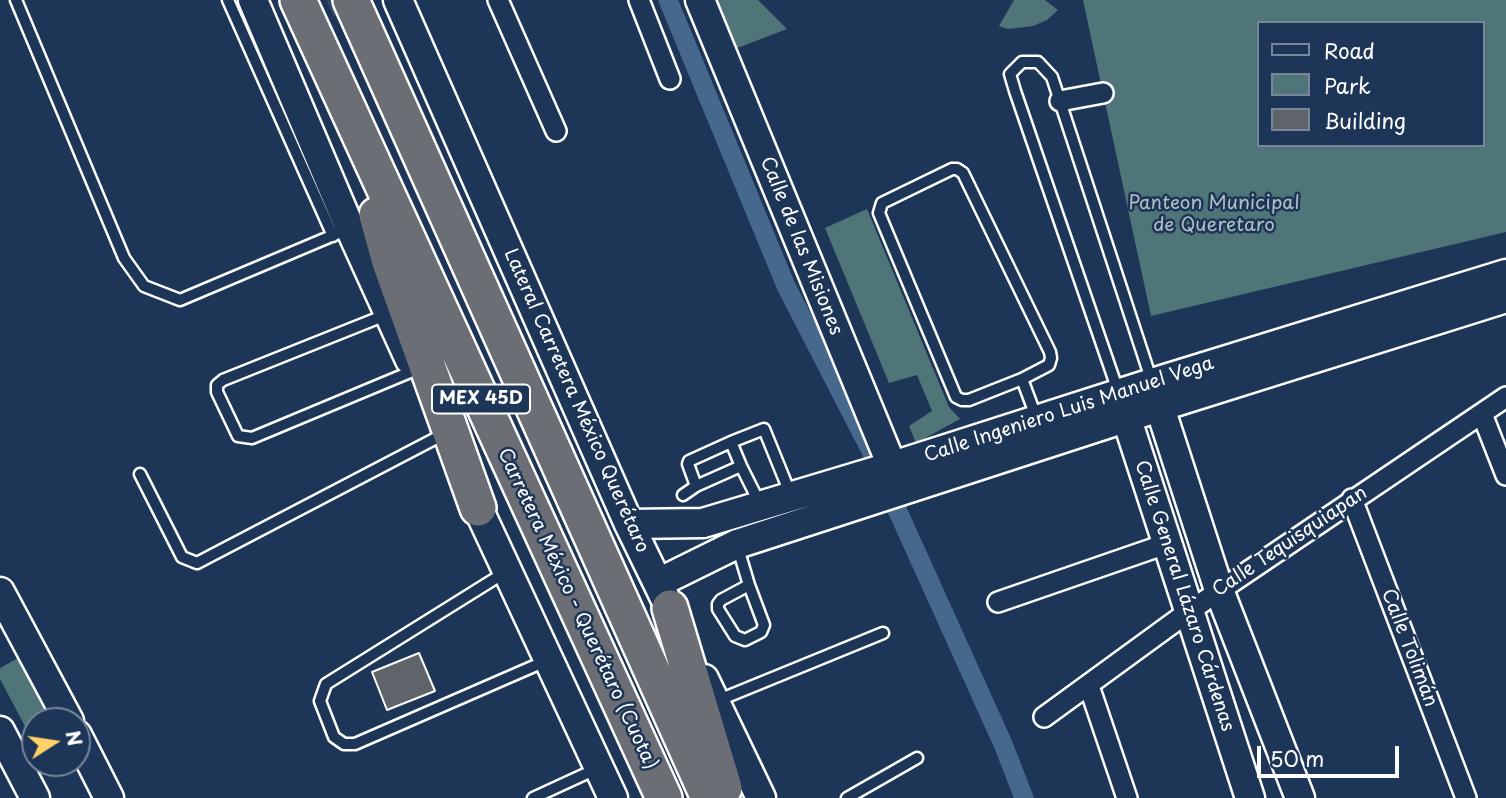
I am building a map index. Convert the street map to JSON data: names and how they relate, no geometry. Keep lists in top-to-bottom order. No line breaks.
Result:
{"streets":{"highway":["MEX 45D","Carretera México - Querétaro (Cuota)"],"main road":["Calle de las Misiones","Lateral Carretera México Querétaro","Calle Ingeniero Luis Manuel Vega","Calle General Lázaro Cárdenas"],"street":["Calle Tequisquiapan","Calle Tolimán"]},"crossings":[["Calle de las Misiones","Calle Ingeniero Luis Manuel Vega"],["Lateral Carretera México Querétaro","Calle Ingeniero Luis Manuel Vega"],["Calle Ingeniero Luis Manuel Vega","Calle General Lázaro Cárdenas"],["Calle Tequisquiapan","Calle General Lázaro Cárdenas"],["Calle Tequisquiapan","Calle Tolimán"]],"parks":["Panteon Municipal de Queretaro"],"legend":["Road","Park","Building"],"scale_bar":"50 m","north":"right"}
